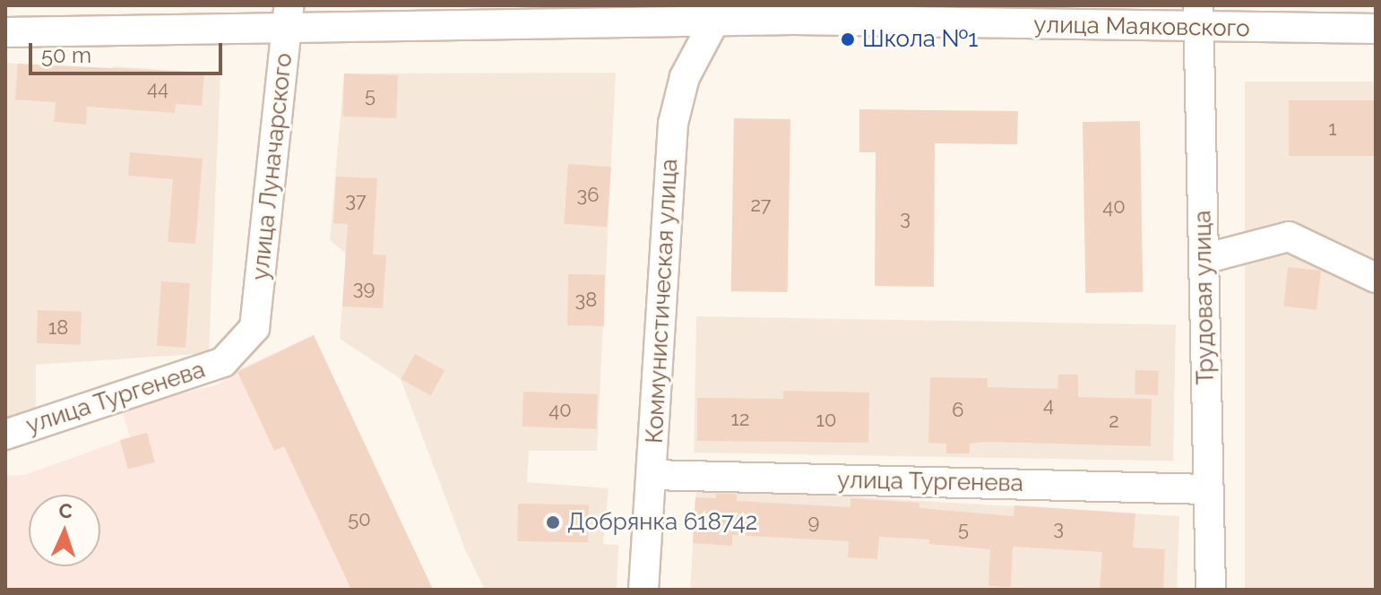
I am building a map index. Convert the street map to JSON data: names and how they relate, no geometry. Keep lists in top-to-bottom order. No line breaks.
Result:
{"streets":{"street":["улица Маяковского","улица Луначарского","Трудовая улица","Коммунистическая улица","улица Тургенева"]},"crossings":[["улица Маяковского","улица Луначарского"],["улица Маяковского","Трудовая улица"],["улица Маяковского","Коммунистическая улица"],["улица Луначарского","улица Тургенева"],["Трудовая улица","улица Тургенева"],["Коммунистическая улица","улица Тургенева"]],"places":["Школа №1","Добрянка 618742"],"house_numbers":["44","5","1","36","37","27","40","3","39","38","18","4","40","6","12","10","2","50","9","3","5"],"scale_bar":"50 m","north":"top"}
